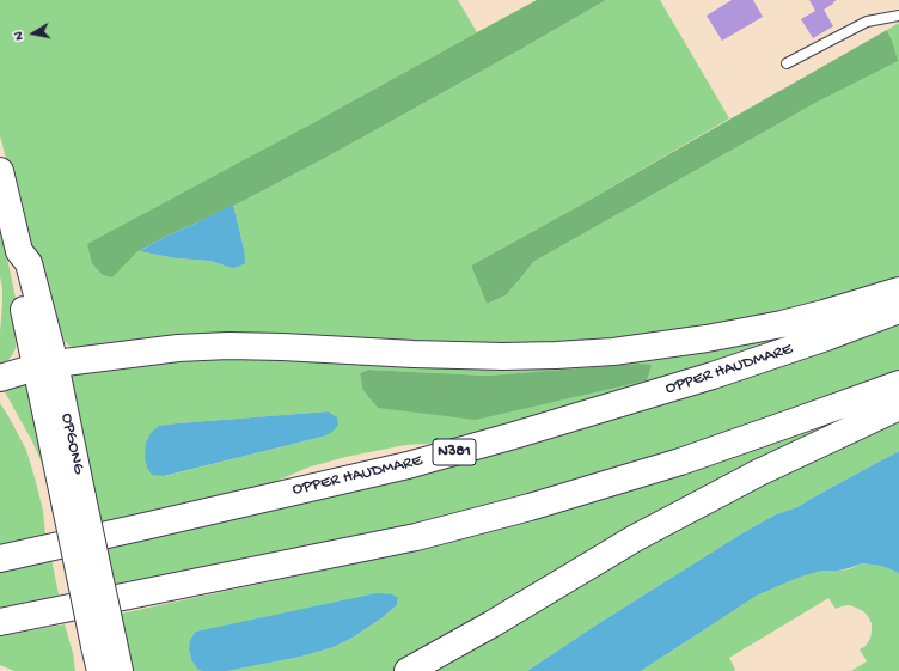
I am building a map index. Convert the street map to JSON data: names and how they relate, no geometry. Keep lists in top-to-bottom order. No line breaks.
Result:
{"streets":{"main road":["OPPER HAUDMARE","OPGONG","N381"]},"north":"left"}
